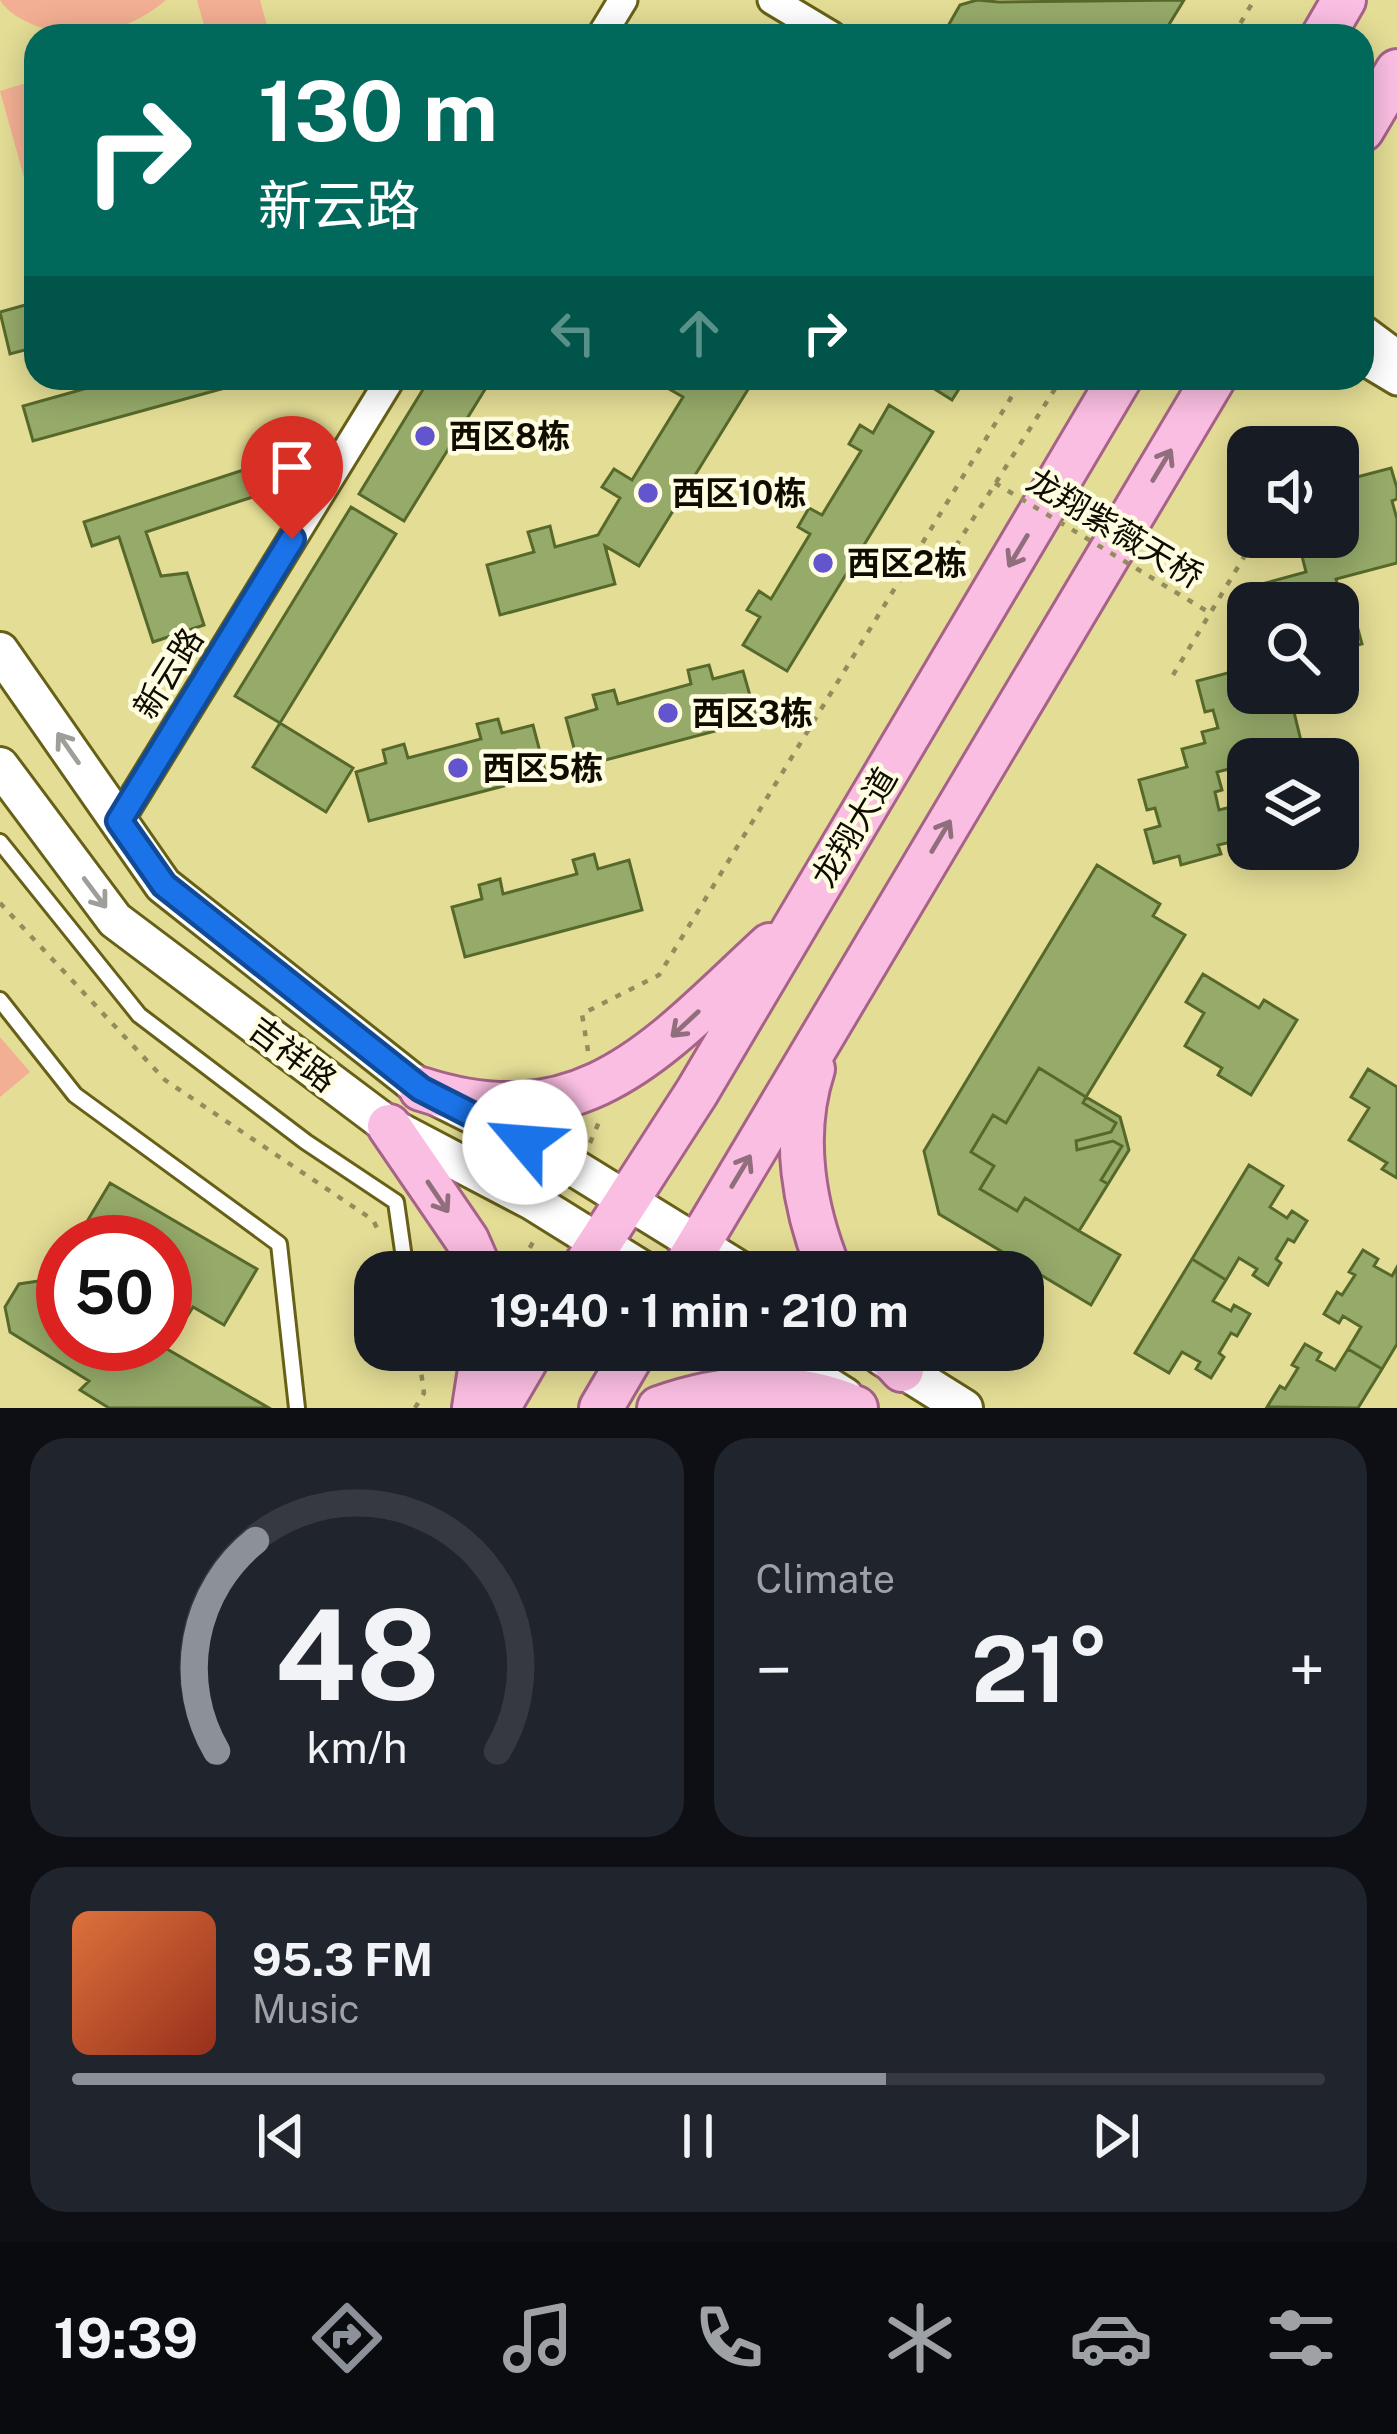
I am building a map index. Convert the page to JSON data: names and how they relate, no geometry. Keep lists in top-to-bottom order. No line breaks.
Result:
{"streets":{"main road":["龙翔大道","吉祥路"],"street":["新云路"],"path":["龙翔紫薇天桥"]},"crossings":[["新云路","吉祥路"],["龙翔大道","吉祥路"]],"places":["西区8栋","西区10栋","西区2栋","西区3栋","西区5栋"],"page":{"turn":["130 m","新云路"],"limit":"50","trip":"19:40 · 1 min · 210 m","tile":"Climate","heat":["−","21°","+"],"song":["95.3 FM","Music"],"tabs":"19:39","gauge":["48","km/h"]}}
